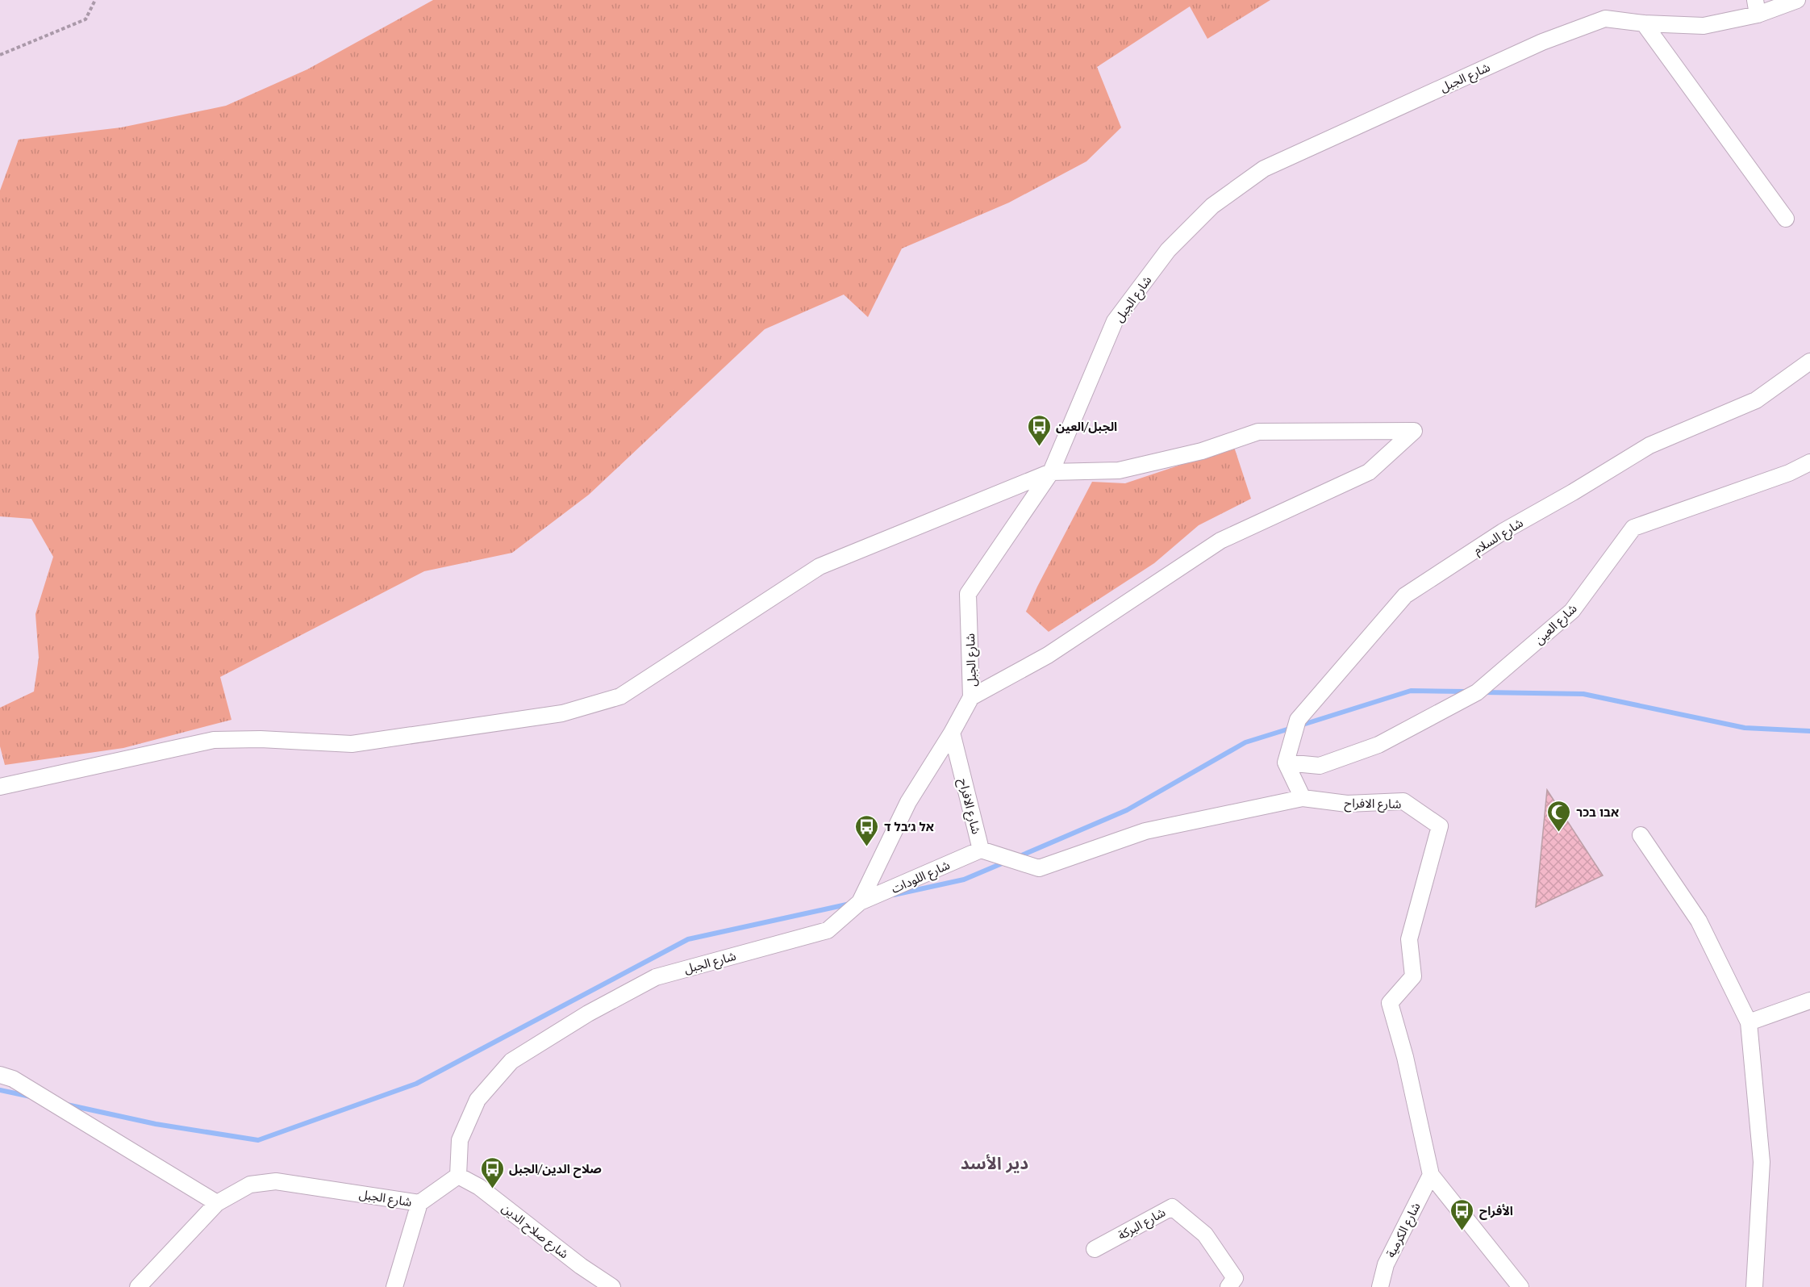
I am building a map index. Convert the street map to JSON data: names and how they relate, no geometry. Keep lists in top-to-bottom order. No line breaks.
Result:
{"streets":{"street":["شارع الجبل","شارع السلام","شارع العين","شارع الافراح","شارع اللودات","شارع البركة","شارع الكرمية","شارع صلاح الدين"]},"crossings":[["شارع الجبل","شارع الافراح"],["شارع الجبل","شارع اللودات"],["شارع الجبل","شارع صلاح الدين"],["شارع السلام","شارع العين"],["شارع الافراح","شارع اللودات"],["شارع الافراح","شارع الكرمية"]],"districts":["دير الأسد"],"places":{"bus stop":["الجبل/العين","אל ג׳בל ד","صلاح الدين/الجبل","الأفراح"],"mosque":["אבו בכר"]}}
